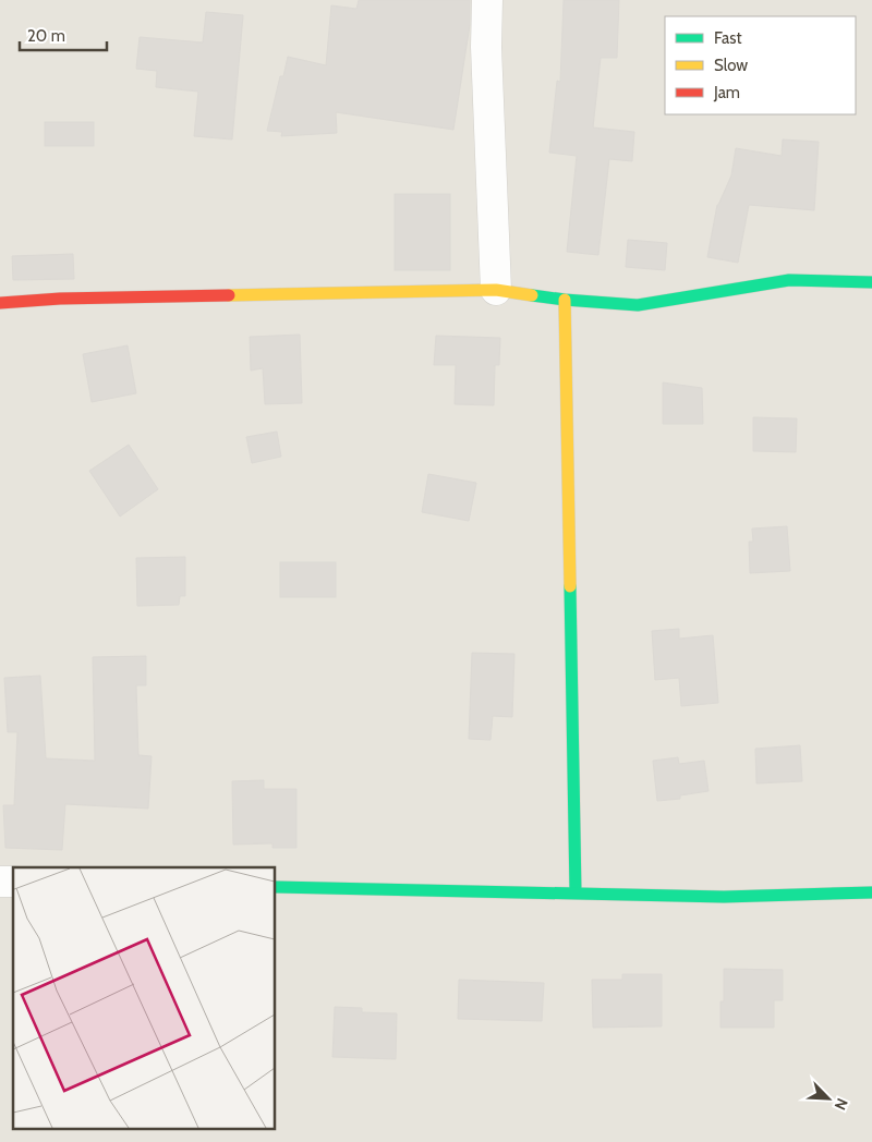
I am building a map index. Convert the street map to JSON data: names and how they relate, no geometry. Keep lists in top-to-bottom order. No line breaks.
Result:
{"legend":["Fast","Slow","Jam"],"scale_bar":"20 m","north":"bottom right"}
